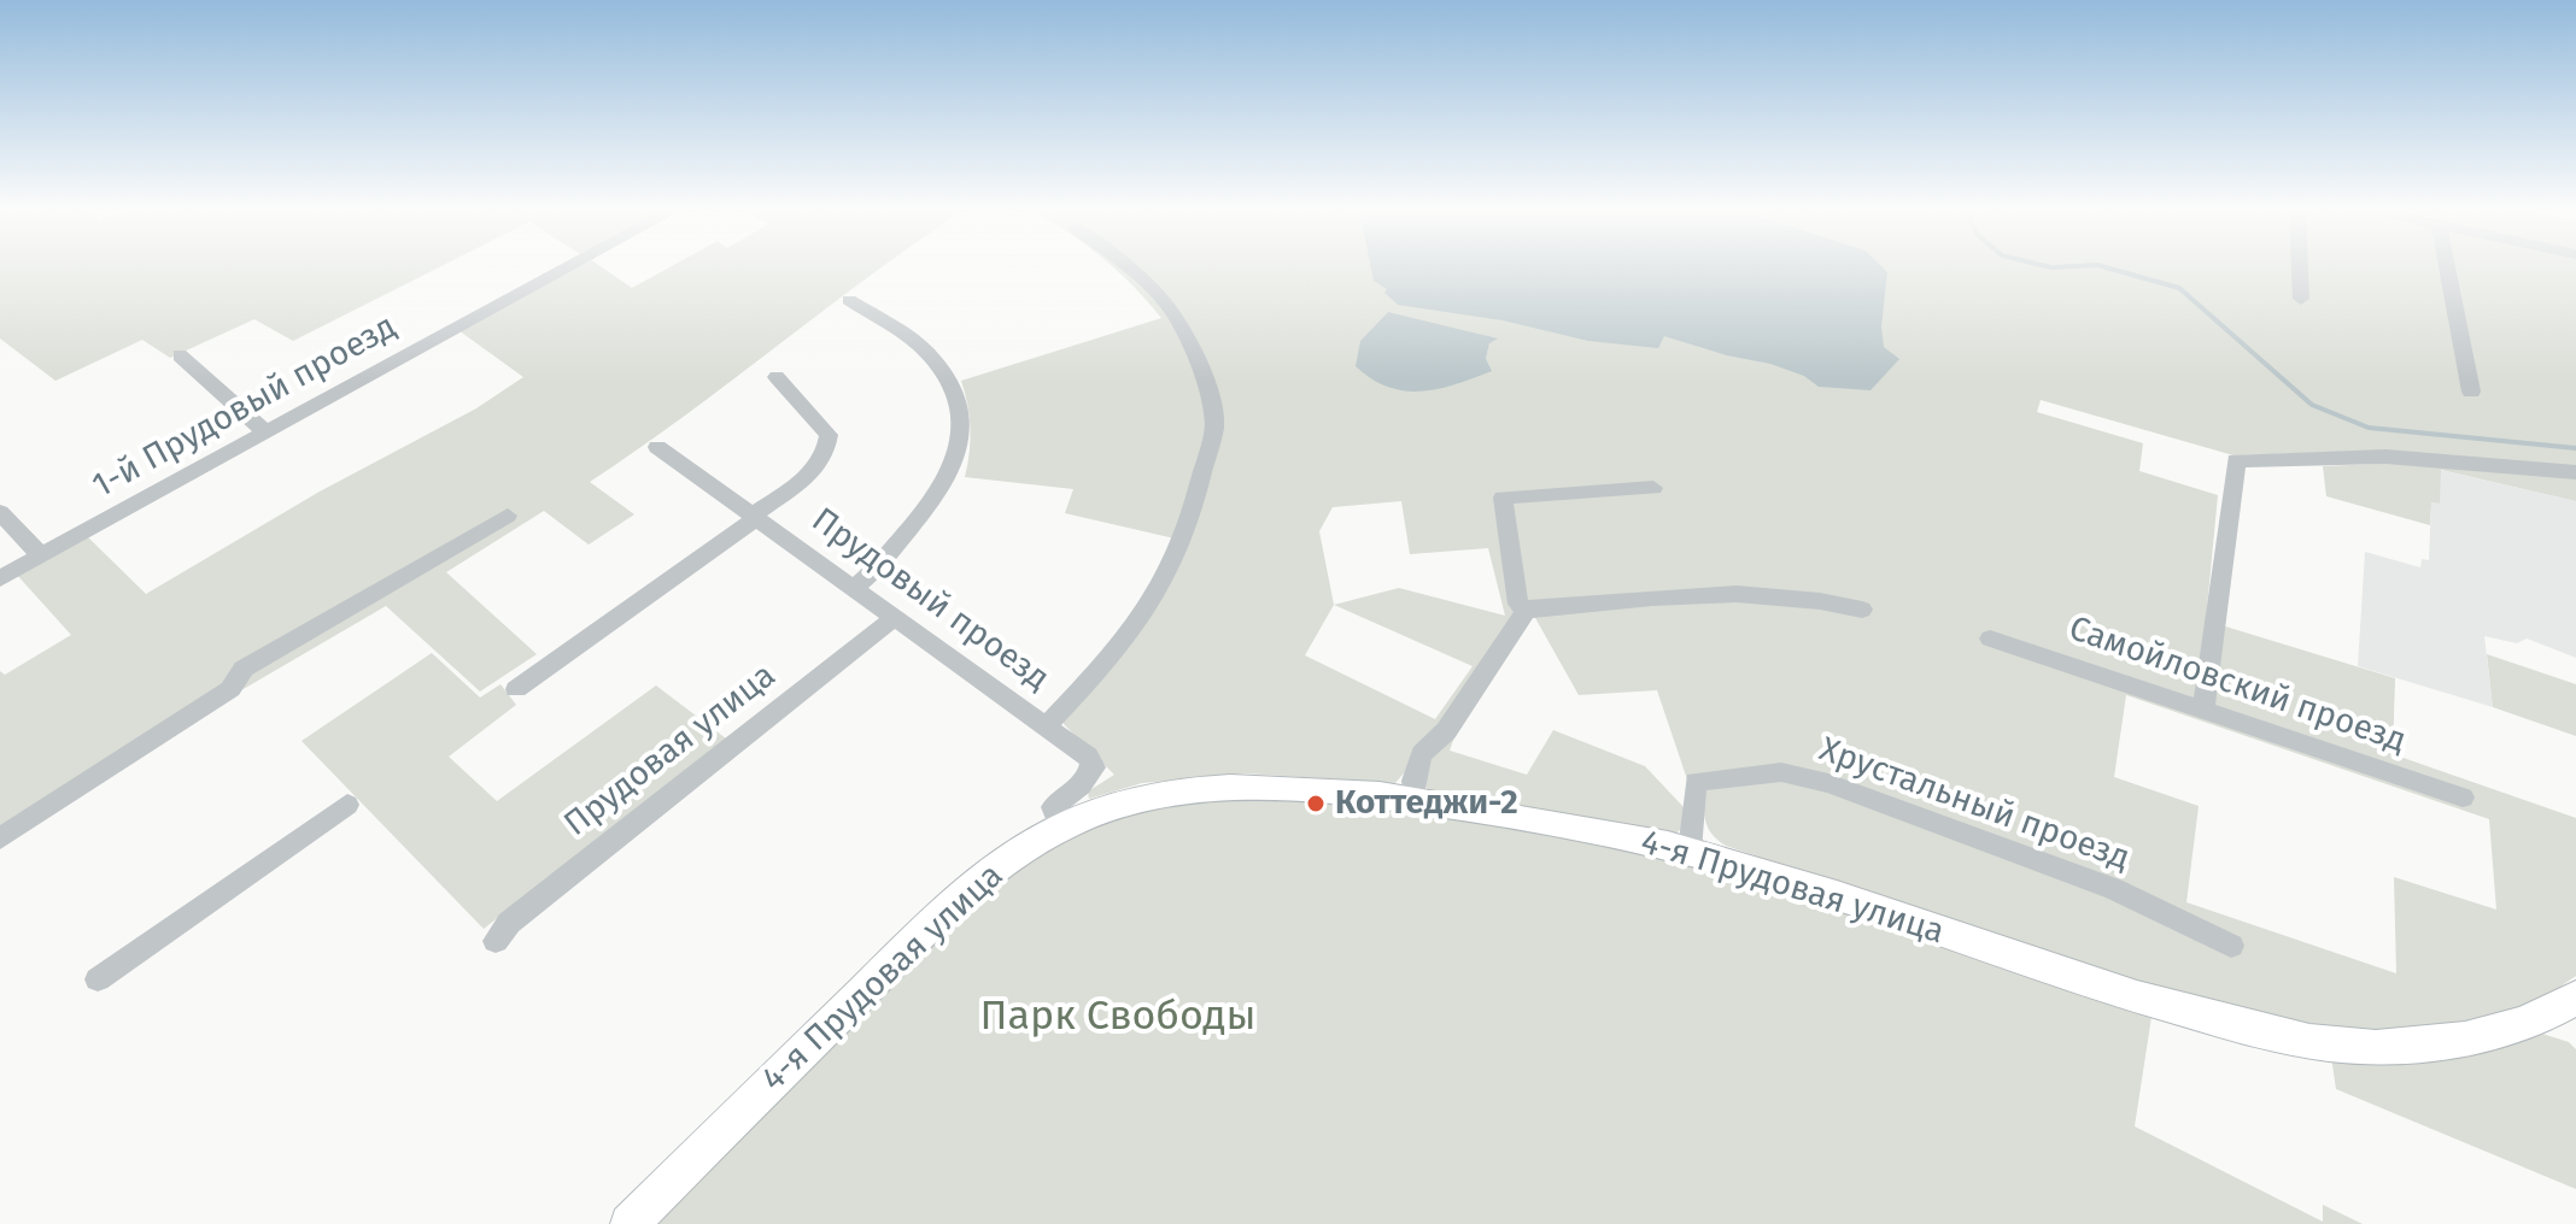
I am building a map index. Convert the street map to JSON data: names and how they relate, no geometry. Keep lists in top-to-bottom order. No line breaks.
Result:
{"streets":{"main road":["4-я Прудовая улица"],"street":["1-й Прудовый проезд","Прудовый проезд","Самойловский проезд","Прудовая улица","Хрустальный проезд"]},"crossings":[["Прудовый проезд","Прудовая улица"],["Прудовый проезд","4-я Прудовая улица"],["Хрустальный проезд","4-я Прудовая улица"]],"parks":["Парк Свободы"],"places":["Коттеджи-2"]}
